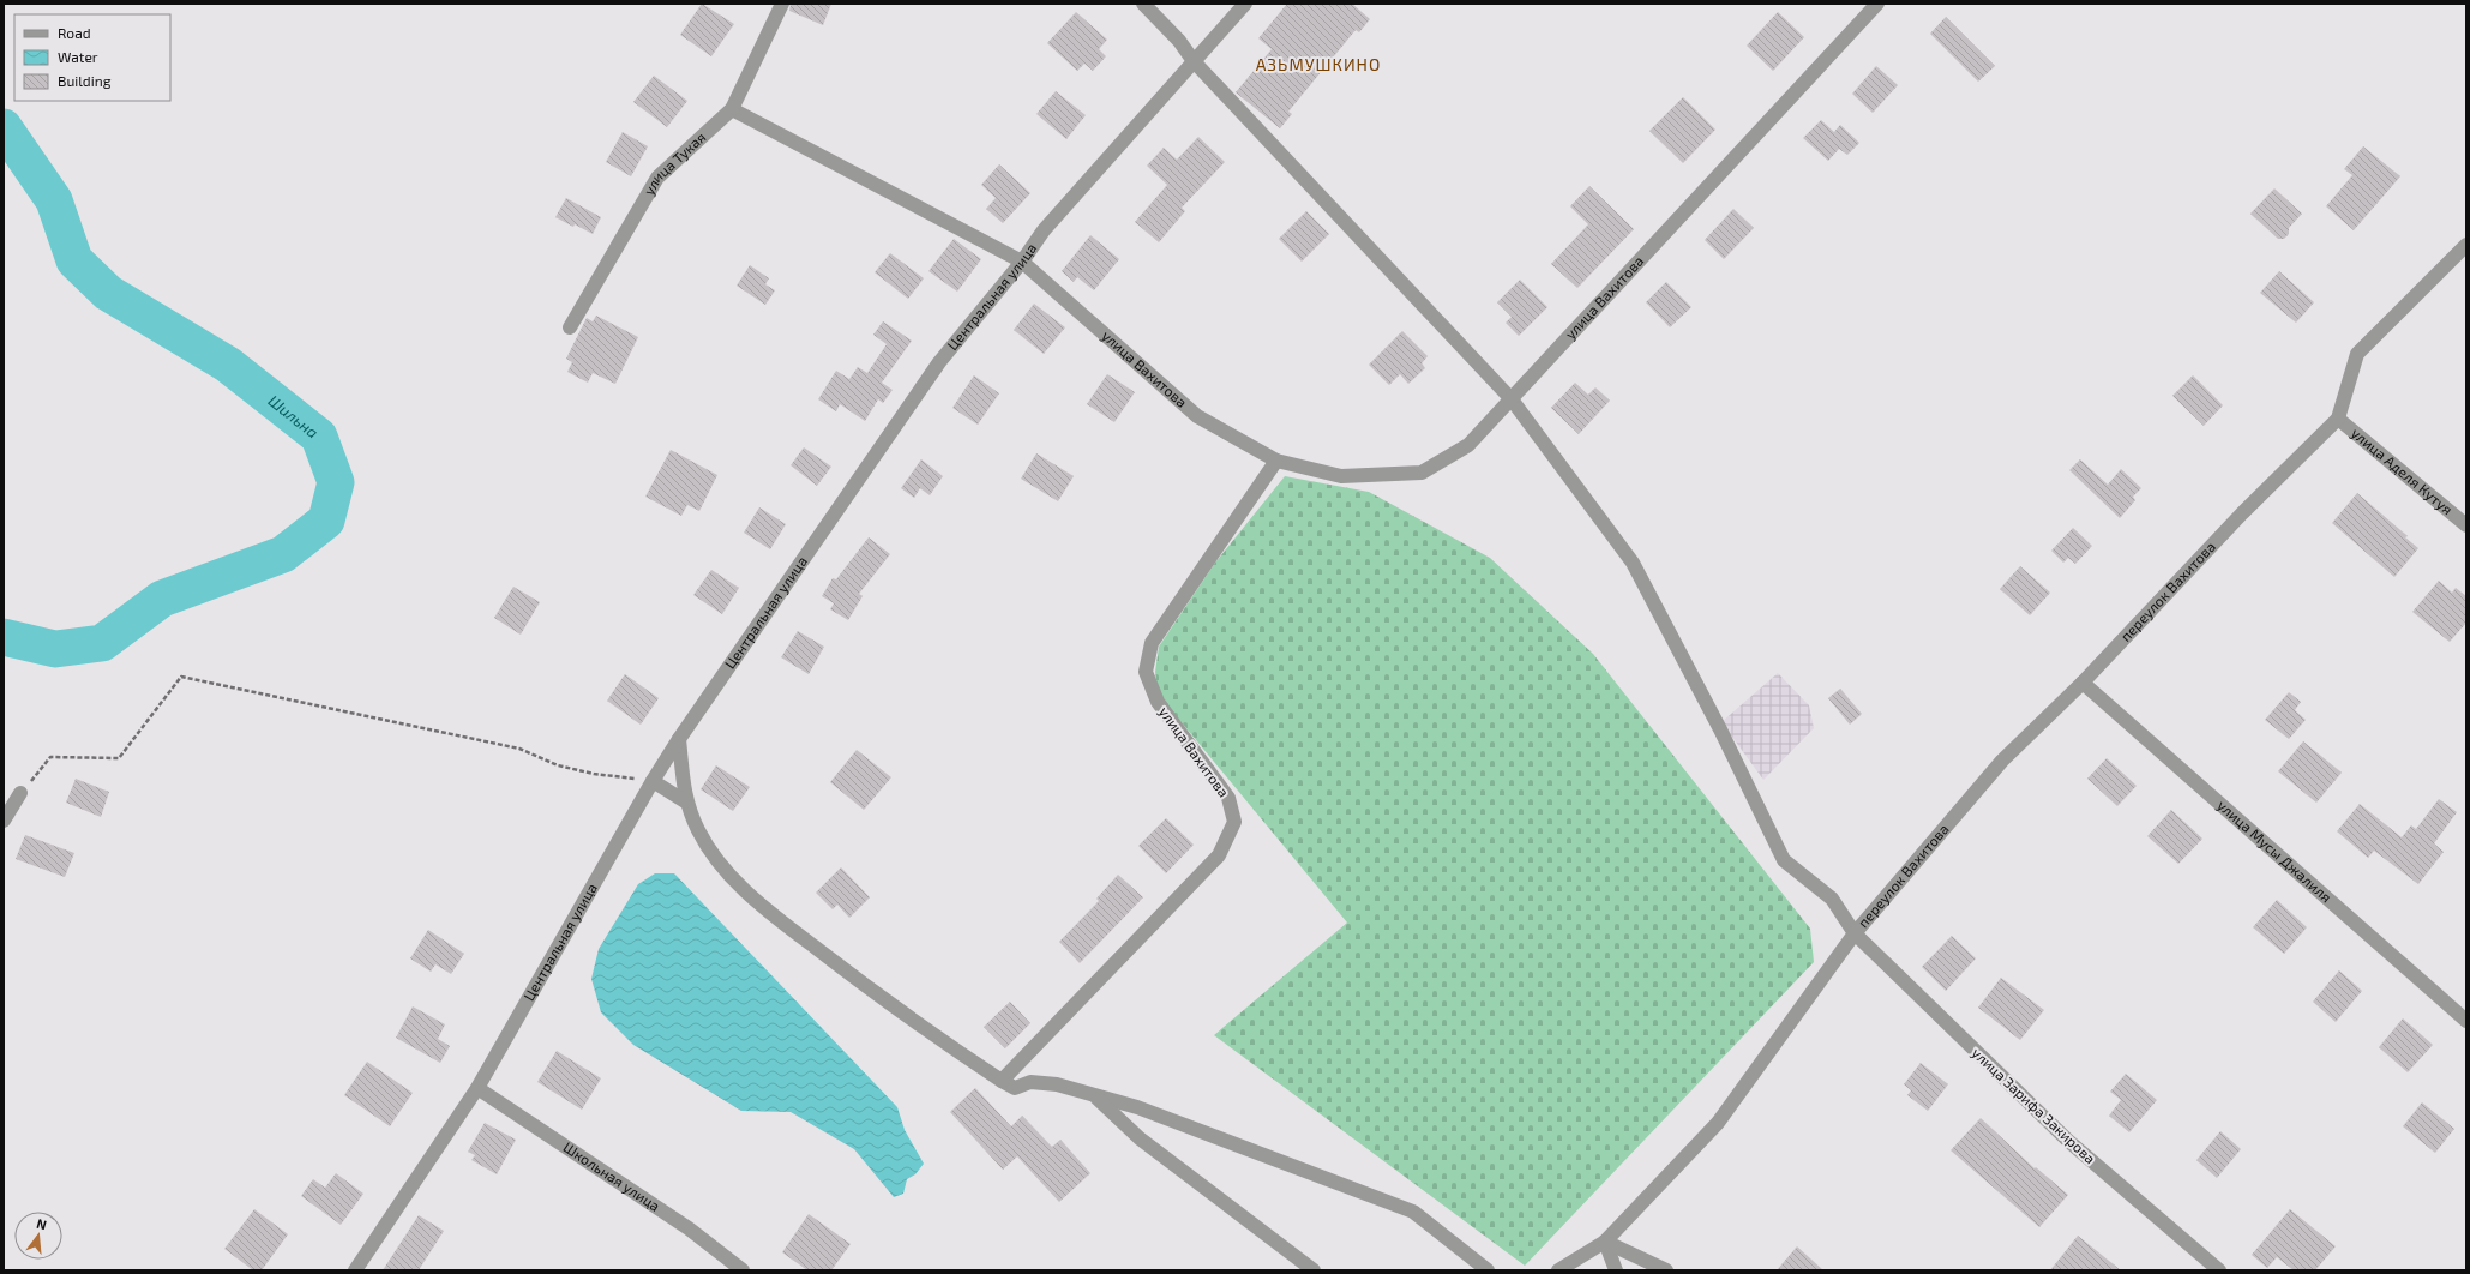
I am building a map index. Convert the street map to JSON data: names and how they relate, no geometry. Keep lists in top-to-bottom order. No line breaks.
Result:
{"streets":{"street":["улица Тукая","Центральная улица","улица Вахитова","улица Аделя Кутуя","переулок Вахитова","улица Мусы Джалиля","улица Зарифа Закирова","Школьная улица"]},"crossings":[["улица Тукая","улица Вахитова"],["Центральная улица","улица Вахитова"],["Центральная улица","улица Зарифа Закирова"],["Центральная улица","Школьная улица"],["улица Вахитова","улица Зарифа Закирова"],["улица Аделя Кутуя","переулок Вахитова"],["переулок Вахитова","улица Мусы Джалиля"],["переулок Вахитова","улица Зарифа Закирова"]],"districts":["АЗЬМУШКИНО"],"water":["Шильна"],"legend":["Road","Water","Building"],"north":"top"}
